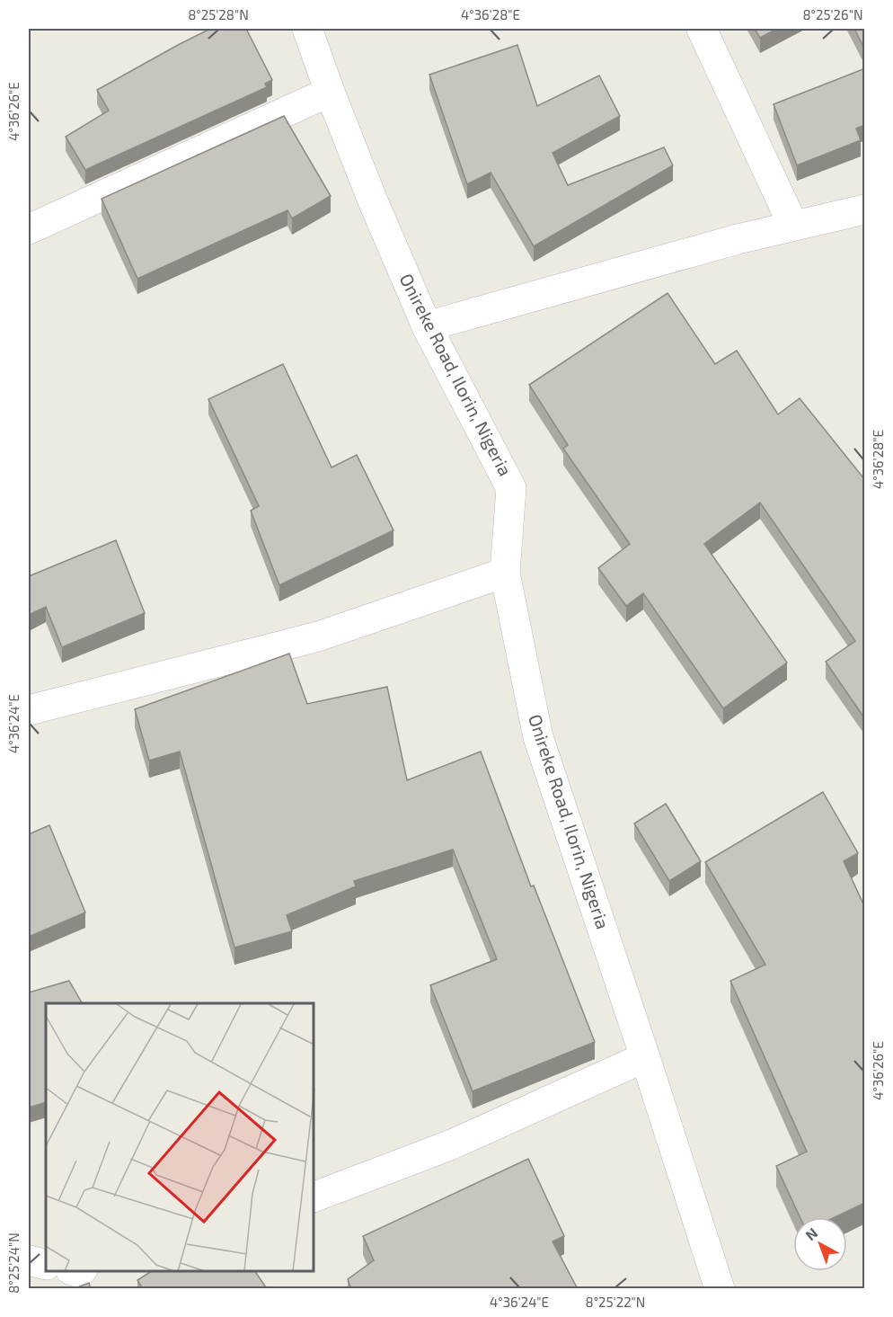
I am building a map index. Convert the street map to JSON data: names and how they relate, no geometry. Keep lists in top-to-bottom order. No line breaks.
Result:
{"streets":{"street":["Onireke Road, Ilorin, Nigeria"]},"north":"top left","coordinates":["8°25'28\"N","4°36'28\"E","8°25'26\"N","4°36'26\"E","4°36'24\"E","8°25'24\"N","8°25'22\"N"]}
